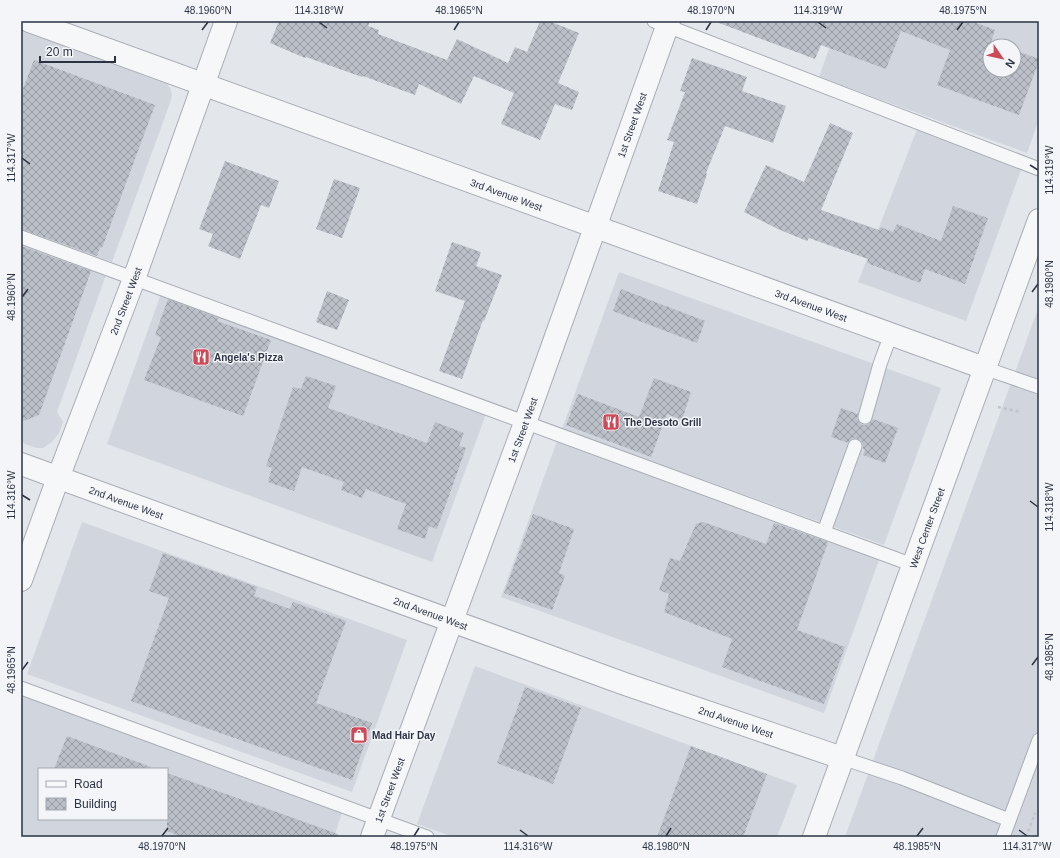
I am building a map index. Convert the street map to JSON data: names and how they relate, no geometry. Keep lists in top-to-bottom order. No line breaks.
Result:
{"streets":{"street":["1st Street West","3rd Avenue West","2nd Street West","2nd Avenue West","West Center Street"]},"crossings":[["1st Street West","3rd Avenue West"],["1st Street West","2nd Avenue West"],["3rd Avenue West","2nd Street West"],["3rd Avenue West","West Center Street"],["2nd Street West","2nd Avenue West"],["2nd Avenue West","West Center Street"]],"places":{"restaurant":["Angela's Pizza","The Desoto Grill"],"shop":["Mad Hair Day"]},"legend":["Road","Building"],"scale_bar":"20 m","north":"bottom right","coordinates":["48.1960°N","114.318°W","48.1965°N","48.1970°N","114.319°W","48.1975°N","114.317°W","48.1980°N","114.316°W","48.1985°N"]}
